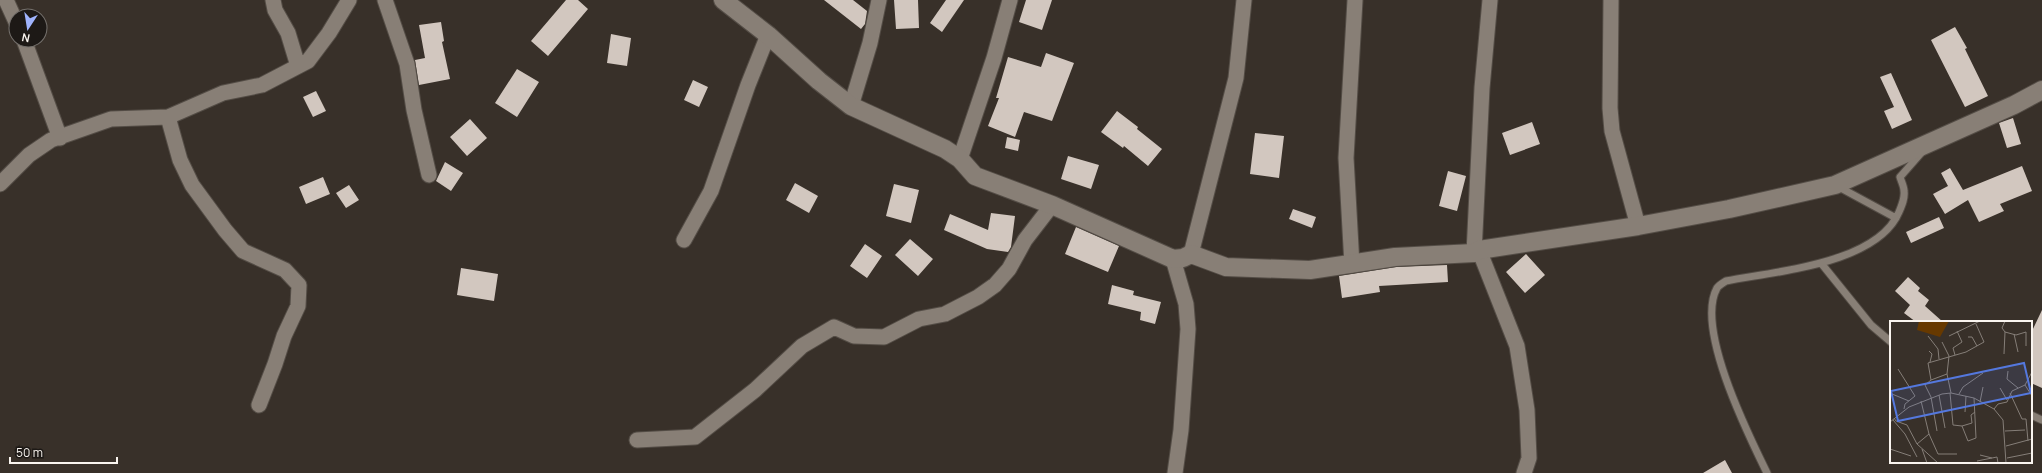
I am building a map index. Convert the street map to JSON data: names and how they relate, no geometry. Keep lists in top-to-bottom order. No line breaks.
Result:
{"scale_bar":"50 m","north":"bottom"}
